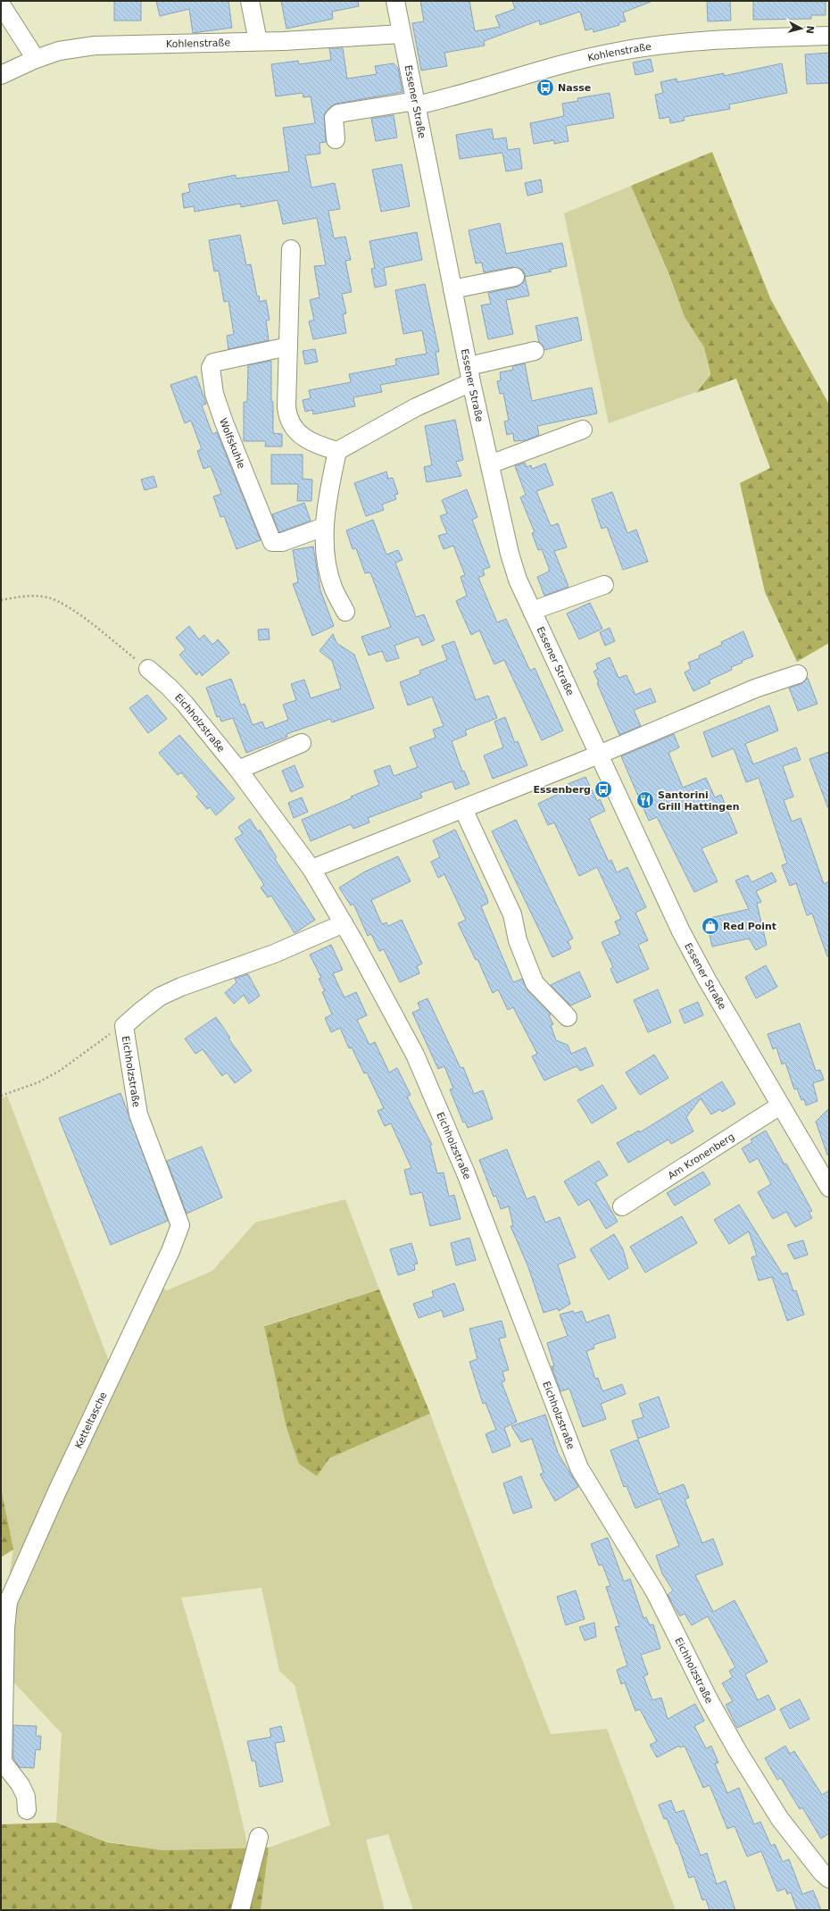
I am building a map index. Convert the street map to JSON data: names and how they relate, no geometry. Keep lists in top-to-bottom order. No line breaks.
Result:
{"streets":{"street":["Kohlenstraße","Essener Straße","Wolfskuhle","Eichholzstraße","Am Kronenberg","Ketteltasche"]},"crossings":[["Kohlenstraße","Essener Straße"],["Essener Straße","Am Kronenberg"],["Eichholzstraße","Ketteltasche"]],"places":{"bus stop":["Nasse","Essenberg"],"restaurant":["Santorini Grill Hattingen"],"shop":["Red Point"]},"north":"right"}
